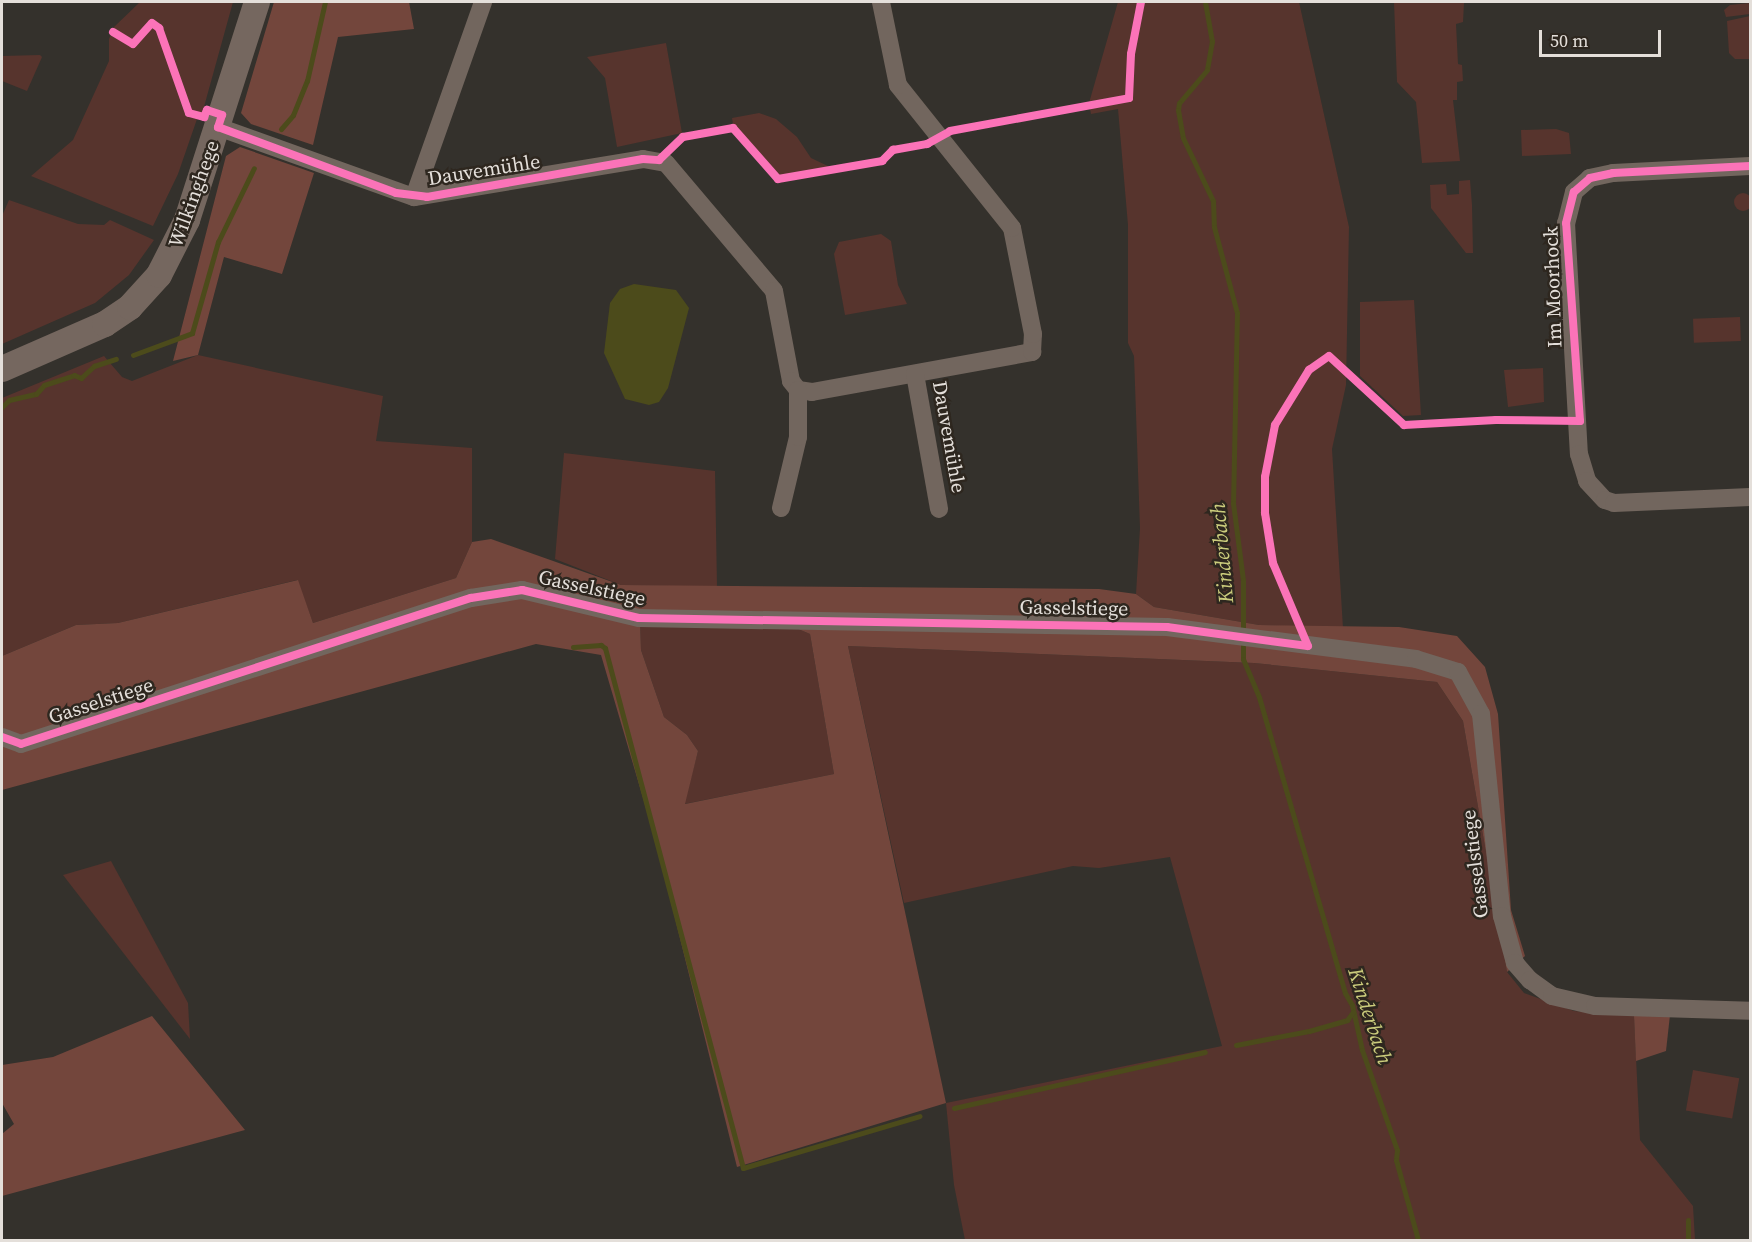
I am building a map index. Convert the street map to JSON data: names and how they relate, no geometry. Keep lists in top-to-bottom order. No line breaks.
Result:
{"streets":{"street":["Dauvemühle","Wilkinghege","Im Moorhock","Gasselstiege"]},"crossings":[["Dauvemühle","Wilkinghege"]],"water":["Kinderbach"],"scale_bar":"50 m"}
